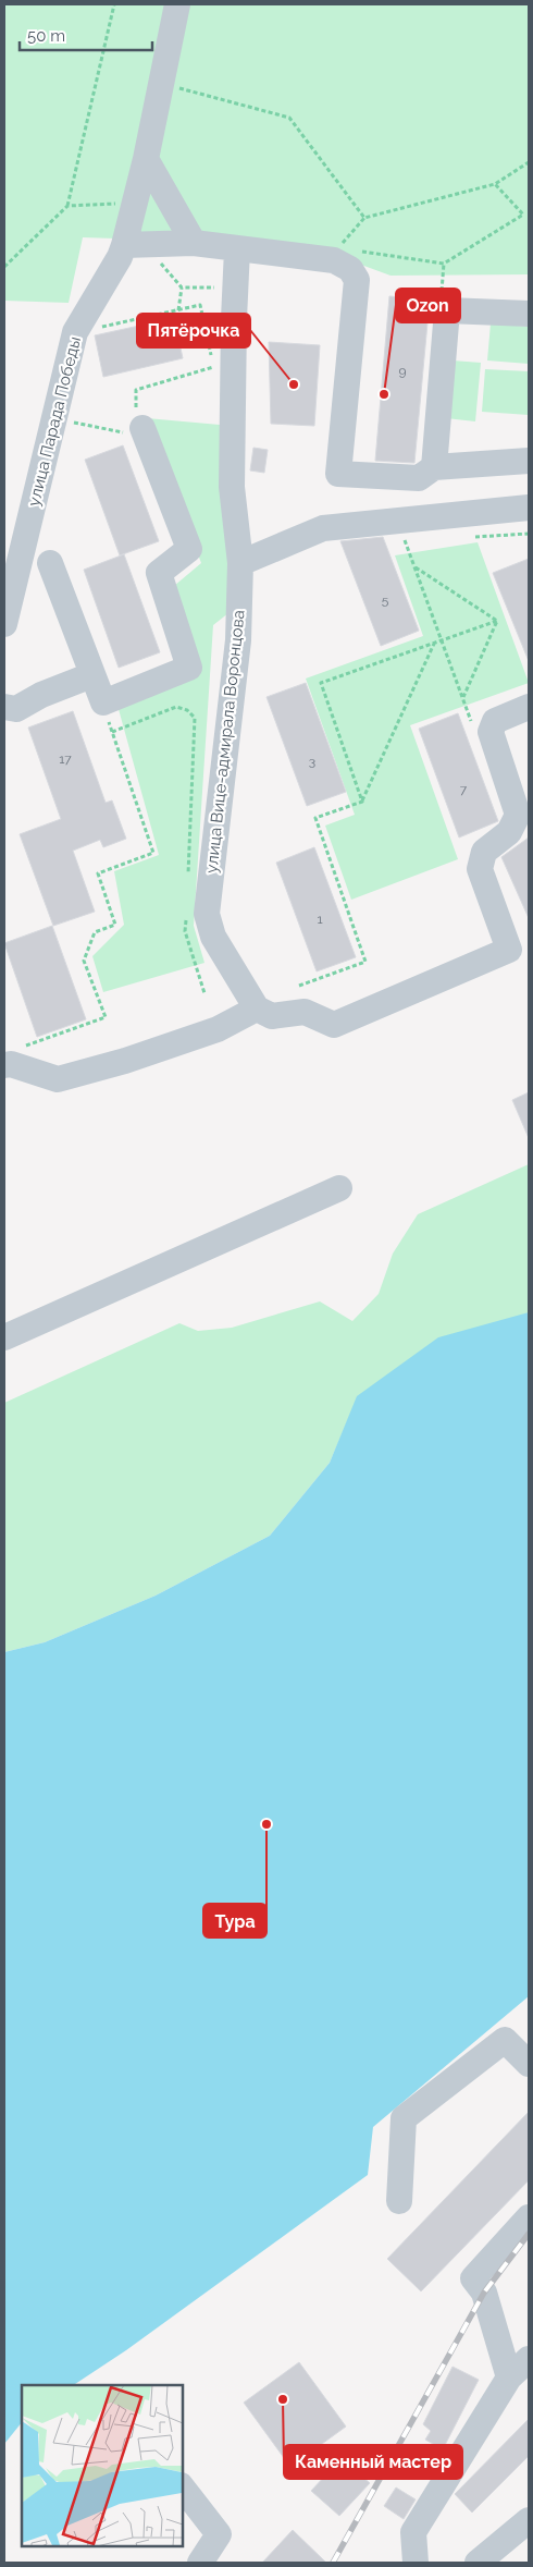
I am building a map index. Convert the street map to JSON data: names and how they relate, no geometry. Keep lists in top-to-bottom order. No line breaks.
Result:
{"streets":{"street":["улица Парада Победы","улица Вице-адмирала Воронцова"]},"places":["Пятёрочка","Ozon","Тура","Каменный мастер"],"house_numbers":["9","5","17","3","7","1"],"scale_bar":"50 m"}
